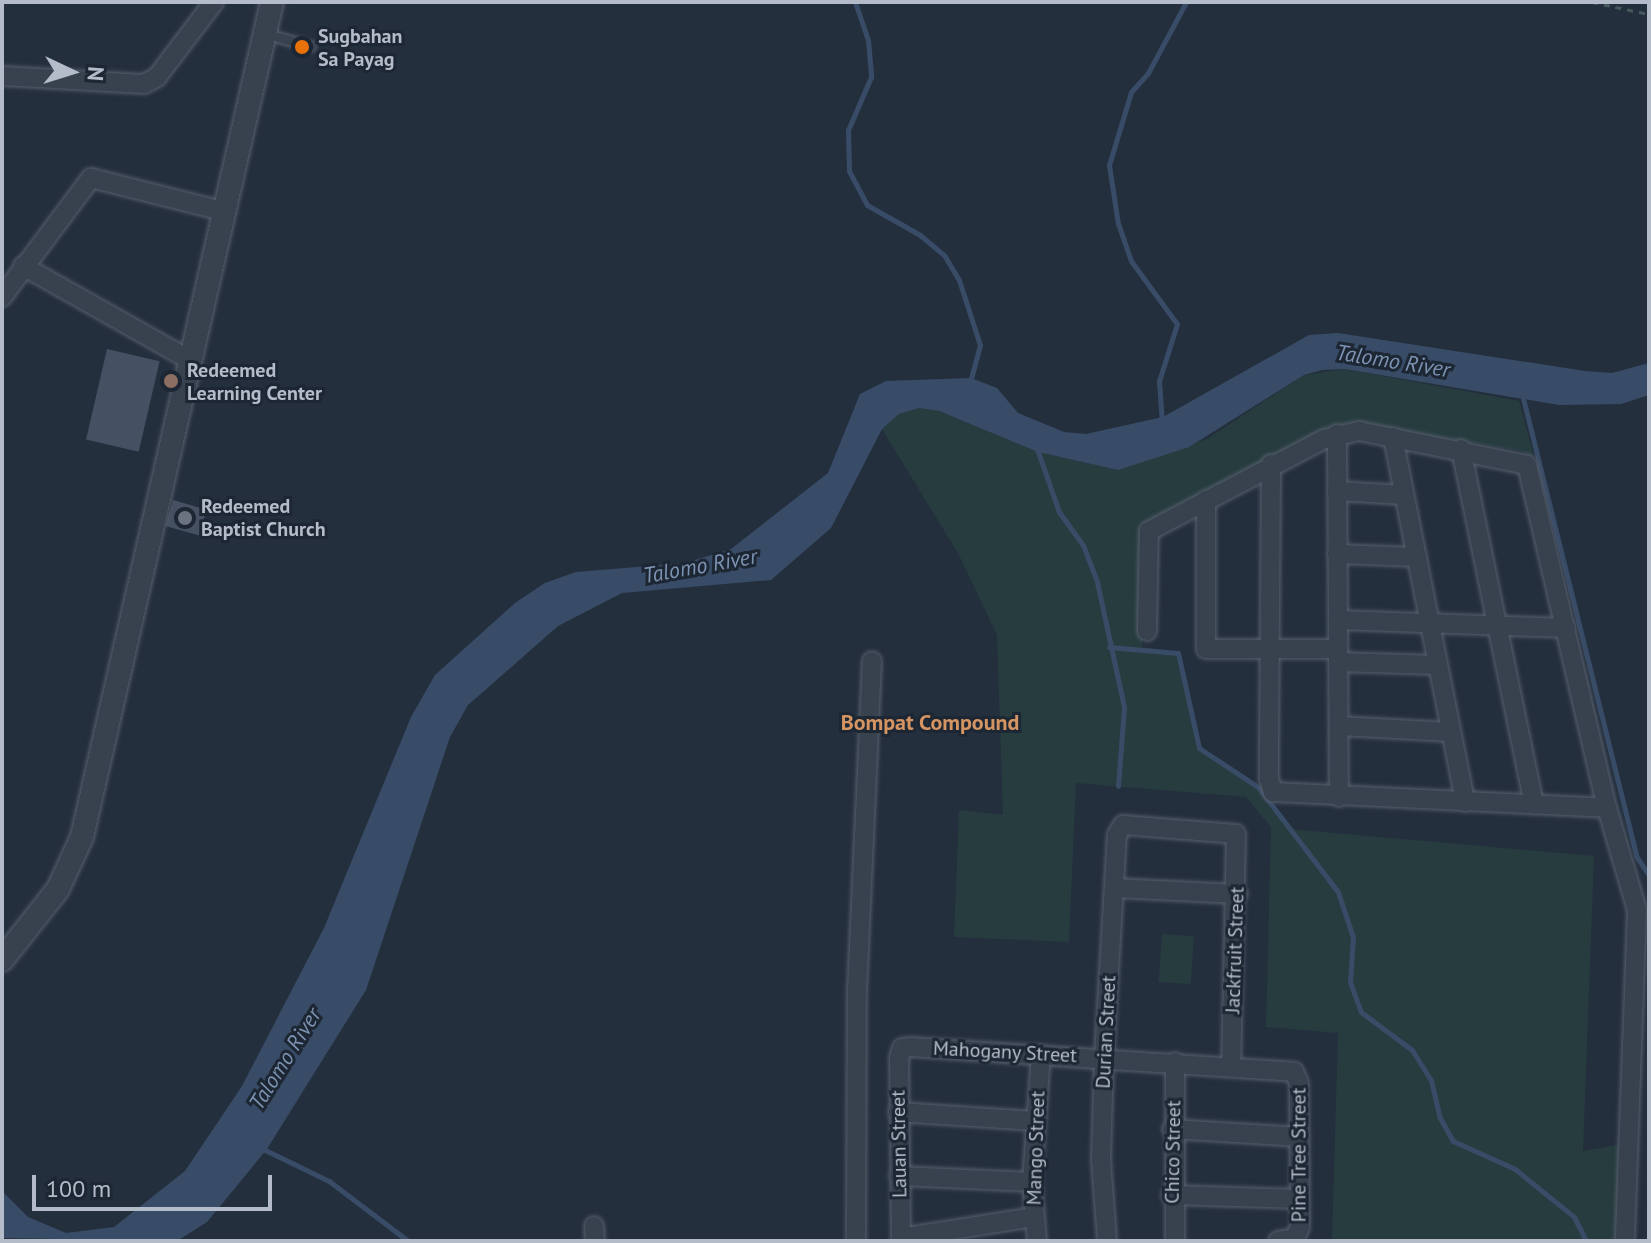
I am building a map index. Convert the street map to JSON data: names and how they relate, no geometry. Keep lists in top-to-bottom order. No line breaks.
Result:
{"streets":{"street":["Jackfruit Street","Durian Street","Mahogany Street","Lauan Street","Mango Street","Chico Street","Pine Tree Street"]},"crossings":[["Jackfruit Street","Durian Street"],["Jackfruit Street","Mahogany Street"],["Durian Street","Mahogany Street"],["Mahogany Street","Lauan Street"],["Mahogany Street","Mango Street"],["Mahogany Street","Chico Street"],["Mahogany Street","Pine Tree Street"]],"districts":["Bompat Compound"],"water":["Talomo River"],"places":["Sugbahan Sa Payag","Redeemed Learning Center","Redeemed Baptist Church"],"scale_bar":"100 m","north":"right"}
